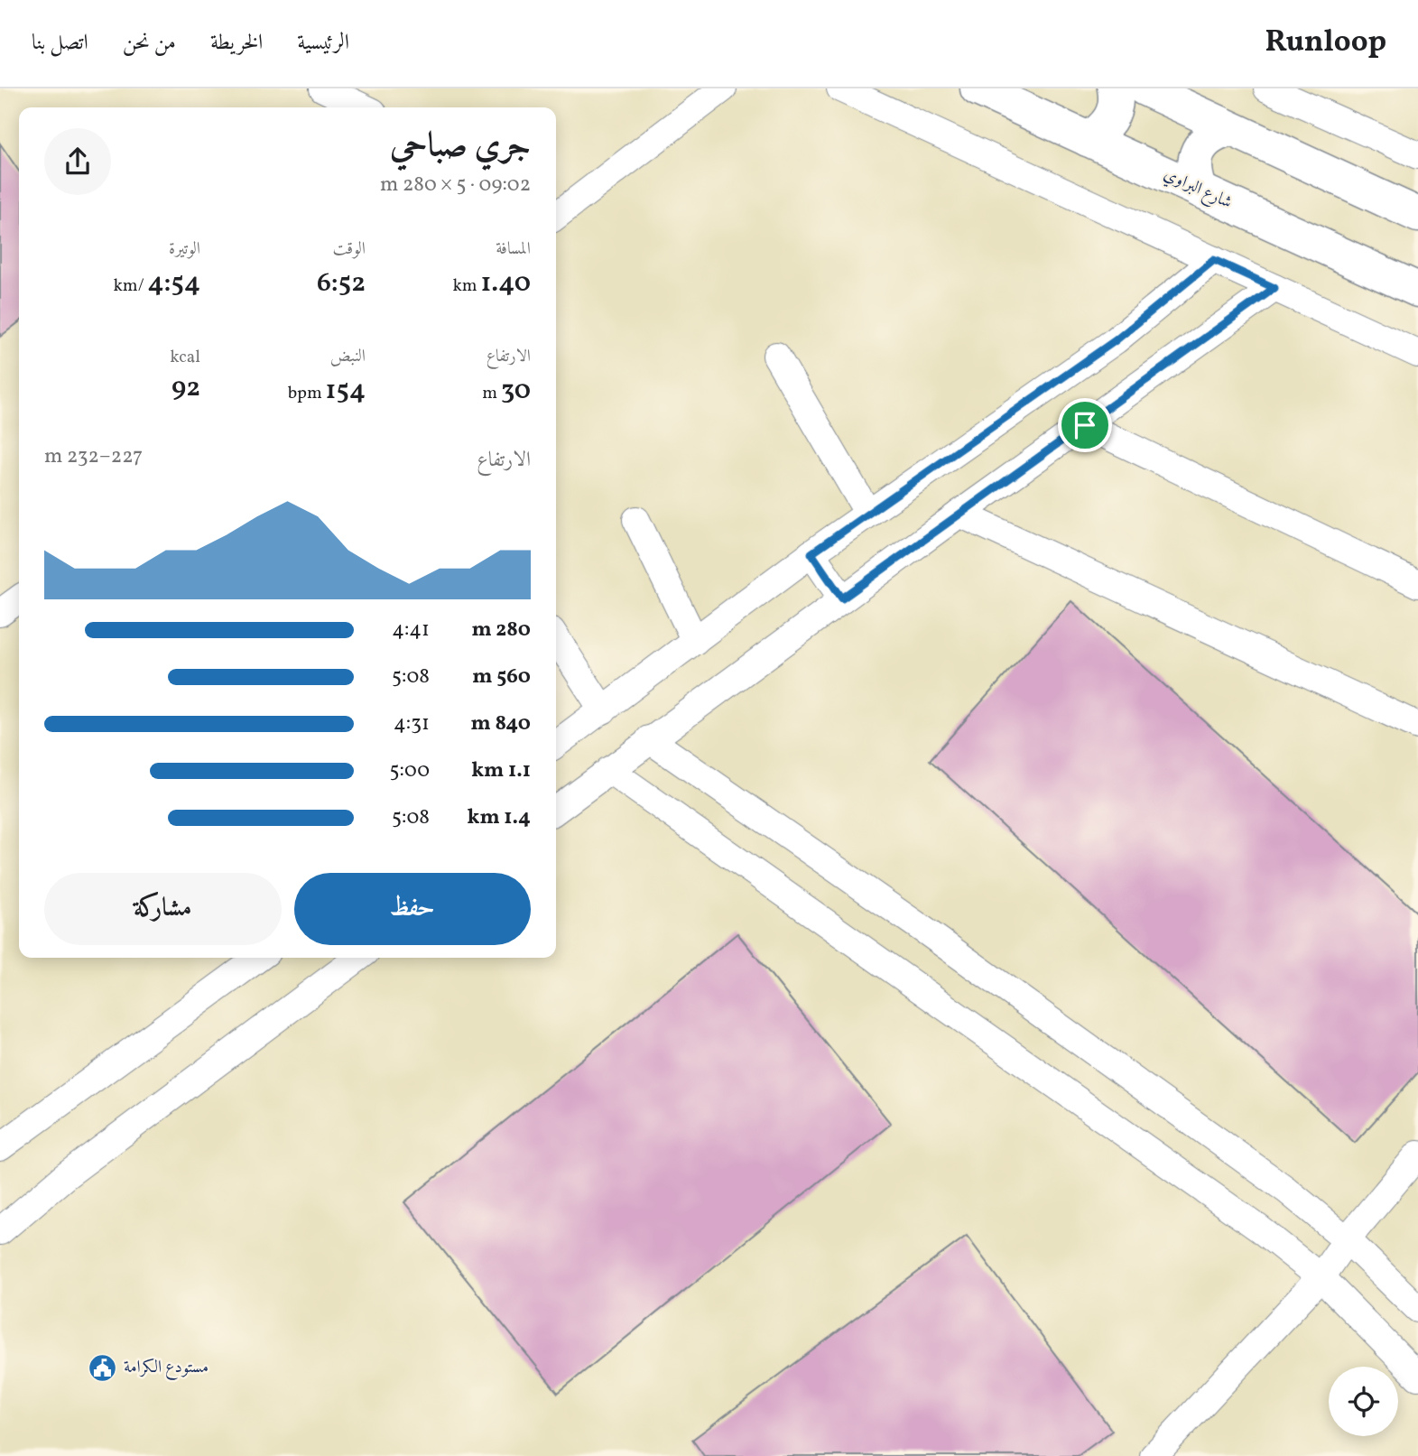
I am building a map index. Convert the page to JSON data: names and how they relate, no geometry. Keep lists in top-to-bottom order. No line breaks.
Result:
{"streets":{"main road":["شارع البراوي"]},"places":{"public building":["مستودع الكرامة"]},"page":{"header":"Runloop","nav":["الرئيسية","الخريطة","من نحن","اتصل بنا"],"heading":["جري صباحي","09:02 · 5 × 280 m"],"stats":[["المسافة","1.40 km"],["الوقت","6:52"],["الوتيرة","4:54 /km"],["الارتفاع","30 m"],["النبض","154 bpm"],["kcal","92"]],"chart":["الارتفاع","227–232 m"],"list":[{"name":"280 m","note":"4:41"},{"name":"560 m","note":"5:08"},{"name":"840 m","note":"4:31"},{"name":"1.1 km","note":"5:00"},{"name":"1.4 km","note":"5:08"}],"buttons":["حفظ","مشاركة"]}}
